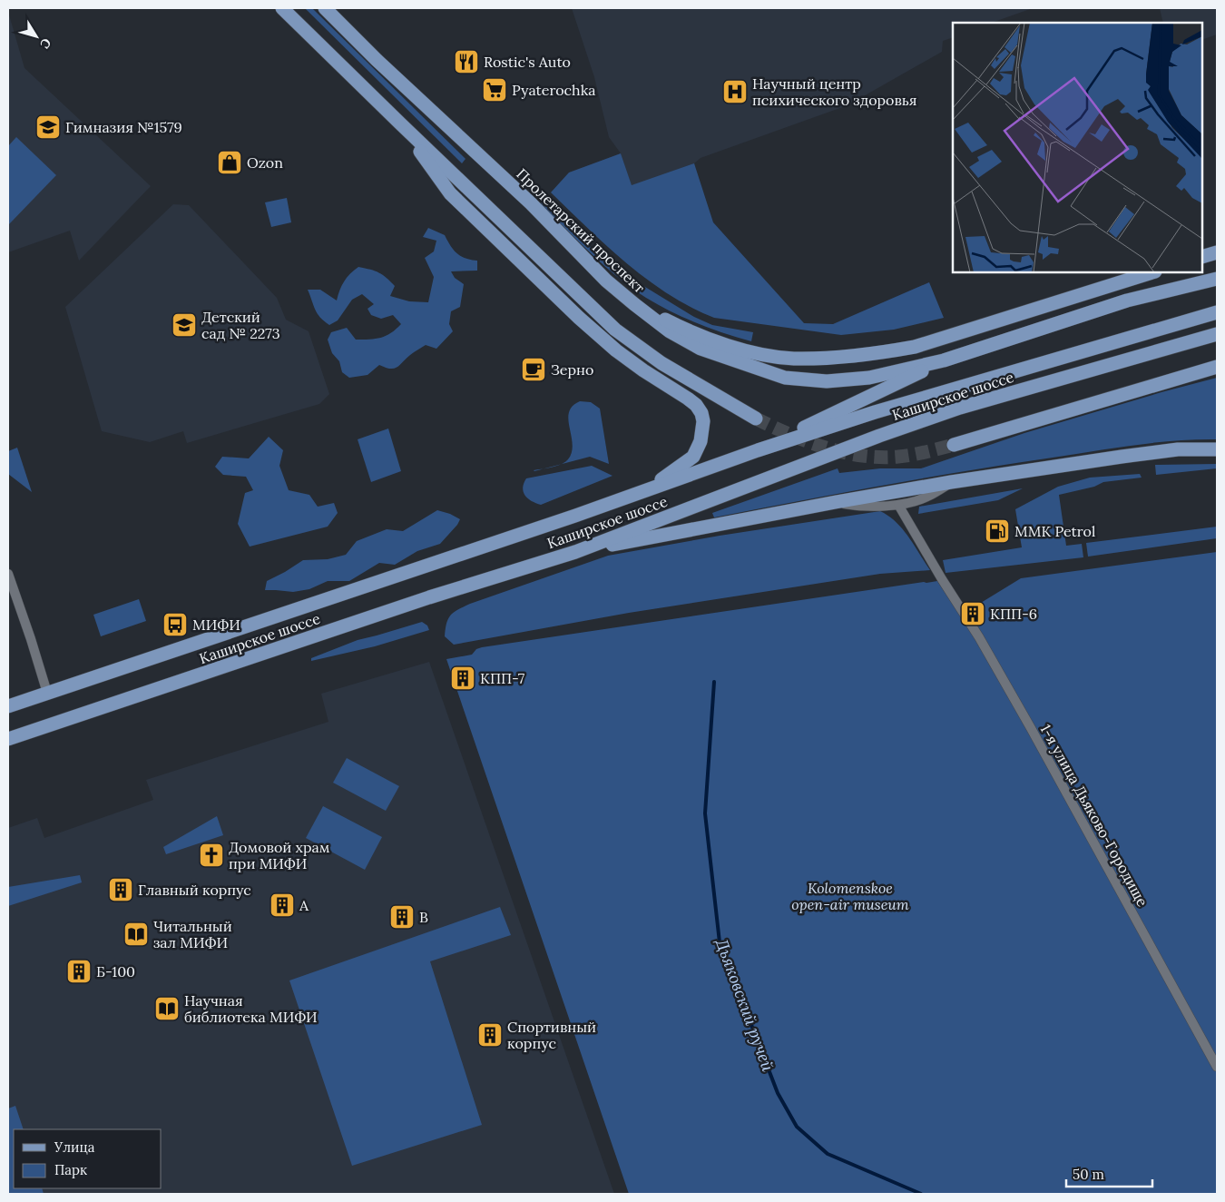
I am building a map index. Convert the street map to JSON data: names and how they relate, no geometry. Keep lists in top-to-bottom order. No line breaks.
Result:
{"streets":{"main road":["Пролетарский проспект","Каширское шоссе"],"street":["1-я улица Дьяково-Городище"]},"water":["Дьяковский ручей"],"parks":["Kolomenskoe open-air museum"],"places":{"restaurant":["Rostic's Auto"],"supermarket":["Pyaterochka"],"hospital":["Научный центр психического здоровья"],"school or university":["Гимназия №1579","Детский сад № 2273"],"shop":["Ozon"],"cafe":["Зерно"],"fuel station":["ММК Petrol"],"building":["КПП-6","КПП-7","Главный корпус","А","В","Б-100","Спортивный корпус"],"bus stop":["МИФИ"],"church":["Домовой храм при МИФИ"],"library":["Читальный зал МИФИ","Научная библиотека МИФИ"]},"legend":["Улица","Парк"],"scale_bar":"50 m","north":"bottom right"}
